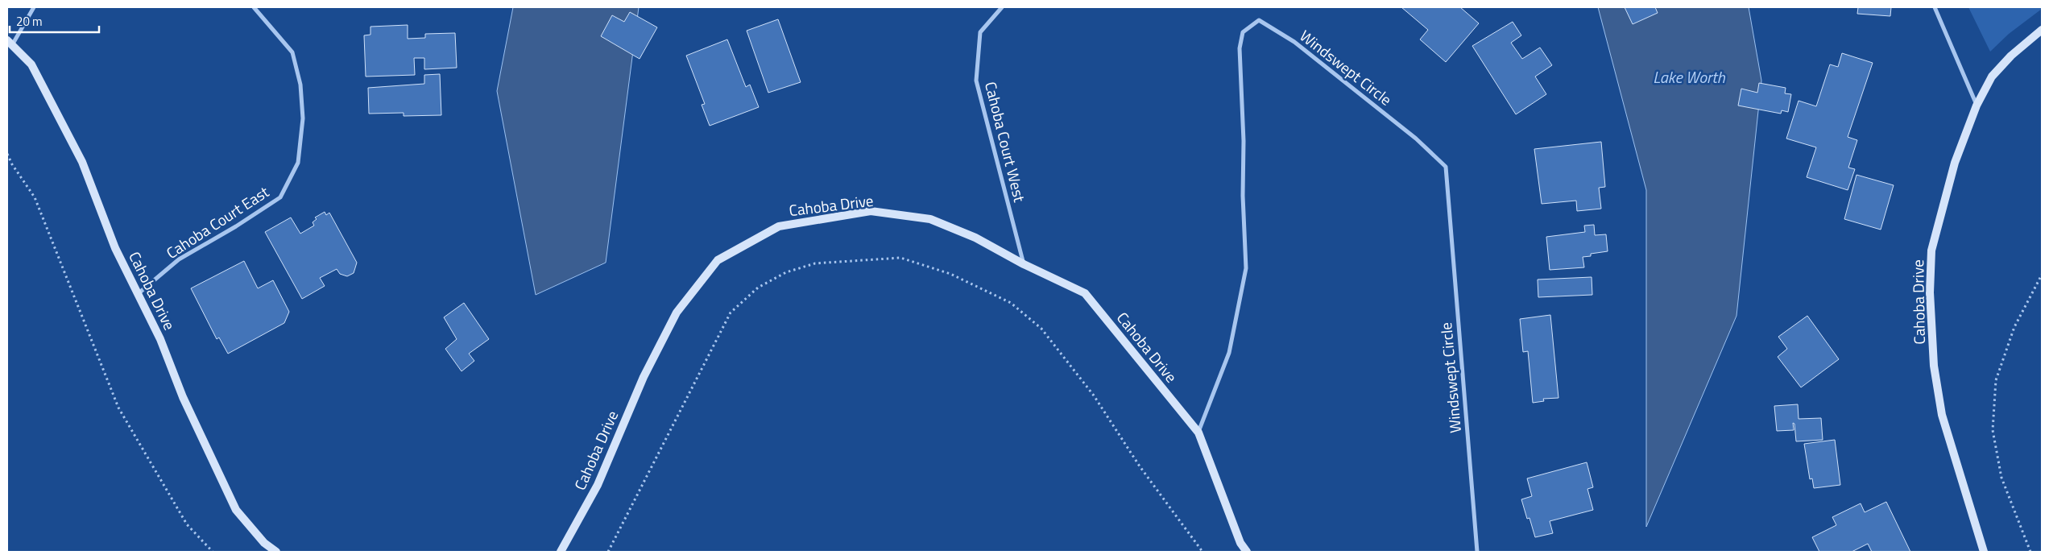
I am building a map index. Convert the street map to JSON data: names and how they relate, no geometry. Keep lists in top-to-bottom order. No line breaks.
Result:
{"streets":{"street":["Windswept Circle","Cahoba Court West","Cahoba Drive","Cahoba Court East"]},"crossings":[["Windswept Circle","Cahoba Drive"],["Cahoba Court West","Cahoba Drive"],["Cahoba Drive","Cahoba Court East"]],"water":["Lake Worth"],"scale_bar":"20 m"}
